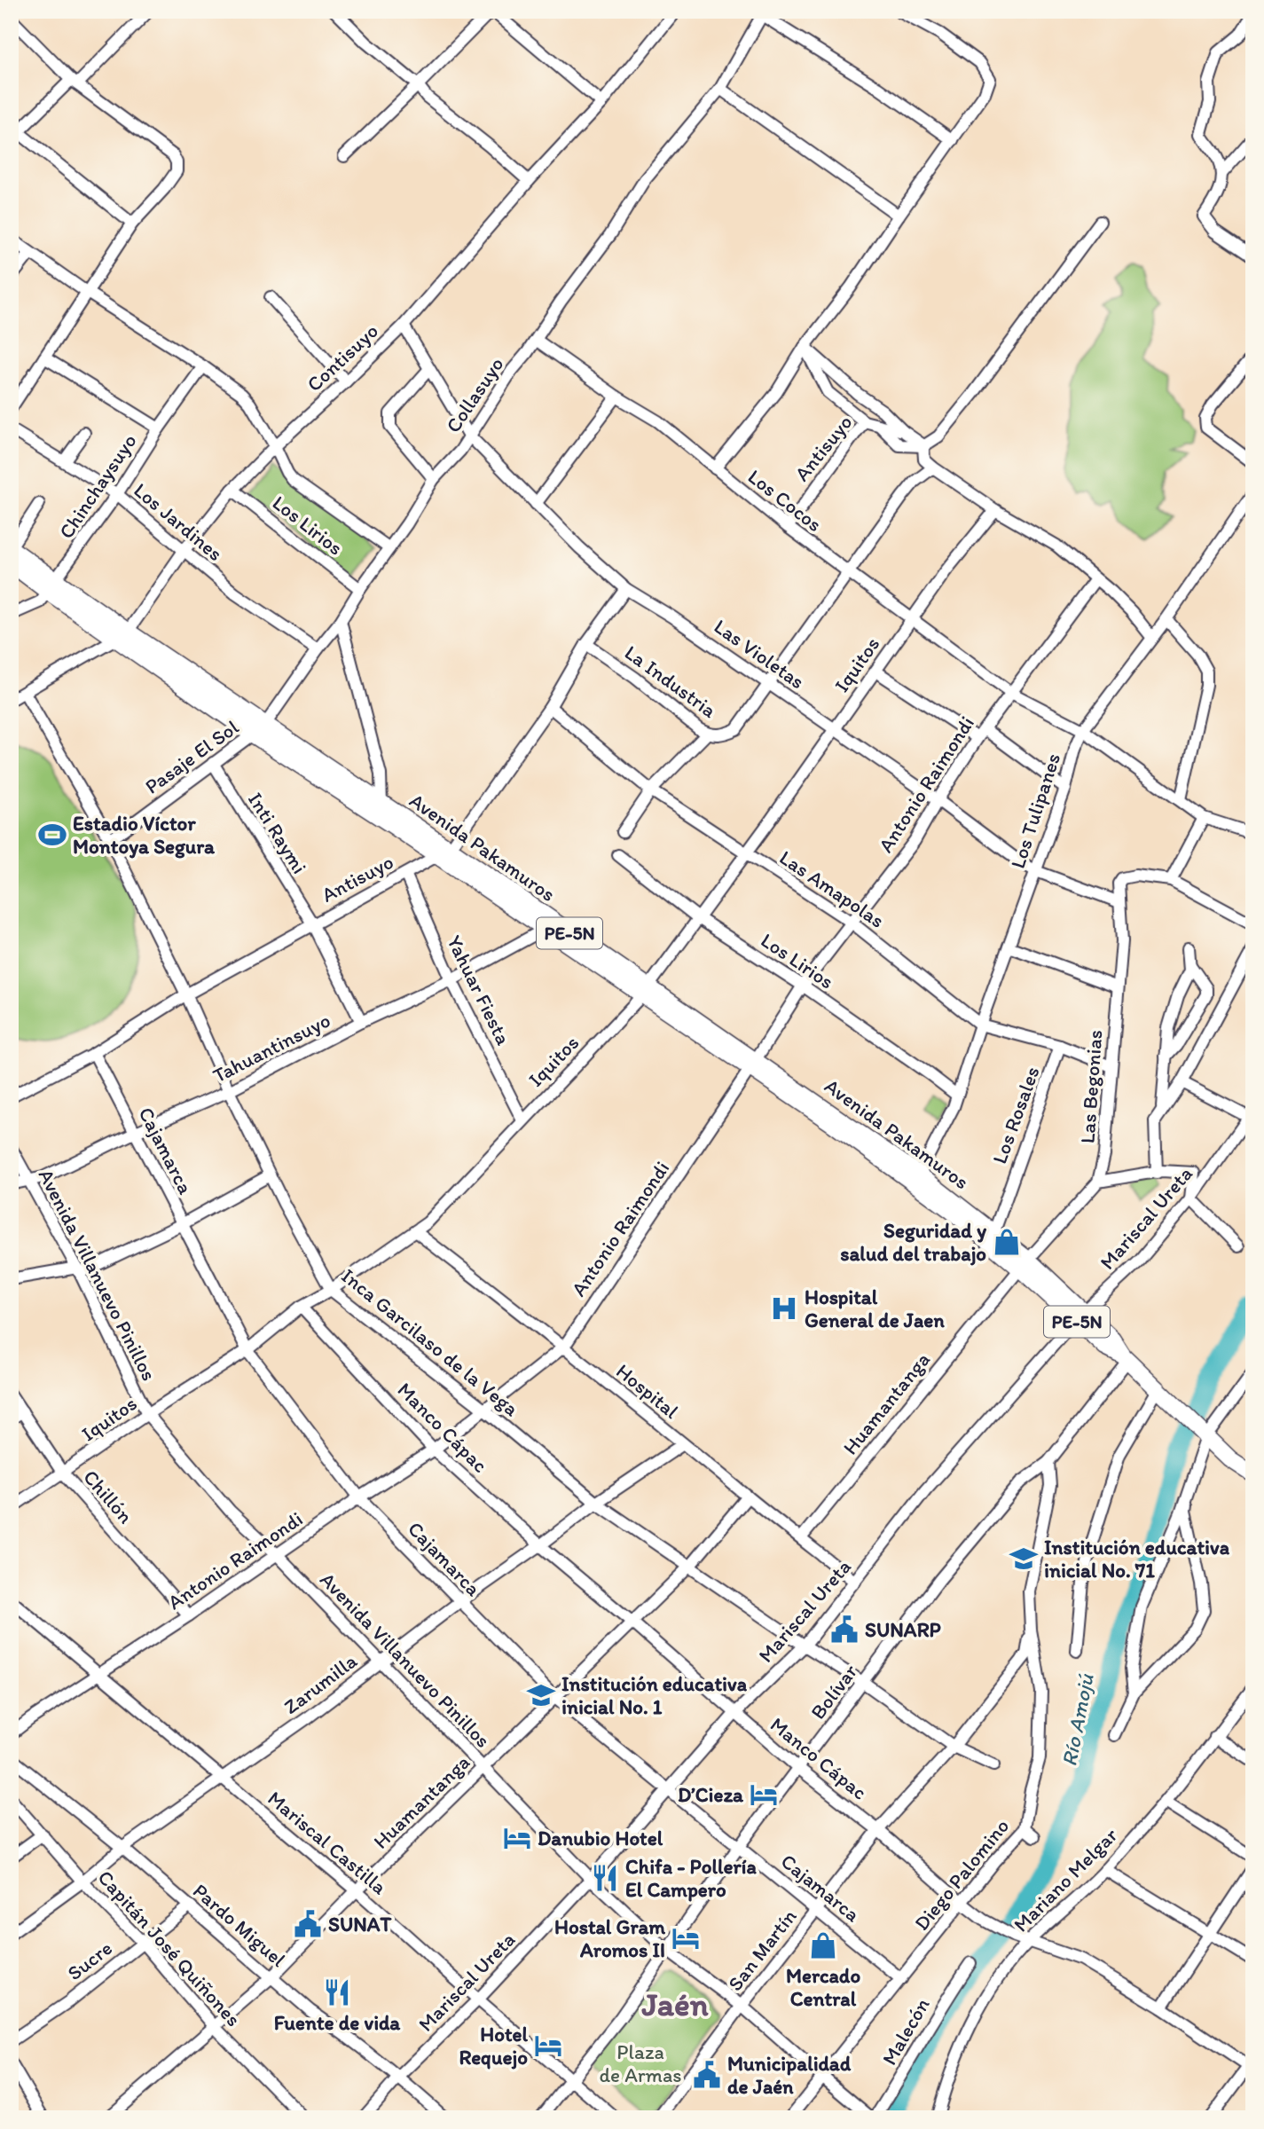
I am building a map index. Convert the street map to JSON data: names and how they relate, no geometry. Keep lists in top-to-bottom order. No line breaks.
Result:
{"streets":{"highway":["Avenida Pakamuros","PE-5N"],"street":["Contisuyo","Collasuyo","Antisuyo","Chinchaysuyo","Los Cocos","Los Jardines","Los Lirios","Las Violetas","Iquitos","La Industria","Pasaje El Sol","Antonio Raimondi","Los Tulipanes","Inti Raymi","Las Amapolas","Yahuar Fiesta","Tahuantinsuyo","Las Begonias","Los Rosales","Cajamarca","Mariscal Ureta","Avenida Villanuevo Pinillos","Inca Garcilaso de la Vega","Hospital","Huamantanga","Manco Cápac","Chillón","Zarumilla","Bolívar","Mariscal Castilla","Diego Palomino","Mariano Melgar","Pardo Miguel","Capitán José Quiñones","San Martín","Sucre","Malecón"]},"crossings":[["Contisuyo","Los Jardines"],["Contisuyo","Los Lirios"],["Contisuyo","Las Violetas"],["Contisuyo","Avenida Pakamuros"],["Contisuyo","Inca Garcilaso de la Vega"],["Collasuyo","Los Cocos"],["Collasuyo","Los Jardines"],["Collasuyo","Los Lirios"],["Collasuyo","Las Violetas"],["Collasuyo","Pasaje El Sol"],["Collasuyo","Avenida Pakamuros"],["Antisuyo","Los Cocos"],["Antisuyo","Las Violetas"],["Antisuyo","La Industria"],["Antisuyo","Inti Raymi"],["Antisuyo","Avenida Pakamuros"],["Antisuyo","Las Amapolas"],["Antisuyo","Yahuar Fiesta"],["Antisuyo","Cajamarca"],["Antisuyo","Inca Garcilaso de la Vega"],["Chinchaysuyo","Los Jardines"],["Chinchaysuyo","Avenida Pakamuros"],["Los Cocos","Iquitos"],["Los Cocos","Antonio Raimondi"],["Los Cocos","Los Tulipanes"],["Los Lirios","Iquitos"],["Los Lirios","Antonio Raimondi"],["Los Lirios","Los Tulipanes"],["Las Violetas","Iquitos"],["Las Violetas","La Industria"],["Las Violetas","Antonio Raimondi"],["Las Violetas","Los Tulipanes"],["Las Violetas","Las Begonias"],["Iquitos","Avenida Pakamuros"],["Iquitos","Las Amapolas"],["Iquitos","Yahuar Fiesta"],["Iquitos","Cajamarca"],["Iquitos","Avenida Villanuevo Pinillos"],["Iquitos","Inca Garcilaso de la Vega"],["Iquitos","Hospital"],["Iquitos","Manco Cápac"],["Iquitos","Chillón"],["Pasaje El Sol","Inti Raymi"],["Pasaje El Sol","Avenida Pakamuros"],["Pasaje El Sol","Inca Garcilaso de la Vega"],["Antonio Raimondi","Avenida Pakamuros"],["Antonio Raimondi","Las Amapolas"],["Antonio Raimondi","Cajamarca"],["Antonio Raimondi","Avenida Villanuevo Pinillos"],["Antonio Raimondi","Inca Garcilaso de la Vega"],["Antonio Raimondi","Hospital"],["Antonio Raimondi","Manco Cápac"],["Antonio Raimondi","Chillón"],["Antonio Raimondi","Mariscal Castilla"],["Los Tulipanes","Avenida Pakamuros"],["Los Tulipanes","Las Amapolas"],["Inti Raymi","Tahuantinsuyo"],["Avenida Pakamuros","PE-5N"],["Avenida Pakamuros","Tahuantinsuyo"],["Avenida Pakamuros","Las Begonias"],["Avenida Pakamuros","Los Rosales"],["Avenida Pakamuros","Mariscal Ureta"],["Avenida Pakamuros","Huamantanga"],["Avenida Pakamuros","Bolívar"],["Las Amapolas","Las Begonias"],["Las Amapolas","Los Rosales"],["Yahuar Fiesta","Tahuantinsuyo"],["Tahuantinsuyo","Cajamarca"],["Tahuantinsuyo","Avenida Villanuevo Pinillos"],["Tahuantinsuyo","Inca Garcilaso de la Vega"],["Las Begonias","Huamantanga"],["Cajamarca","Mariscal Ureta"],["Cajamarca","Huamantanga"],["Cajamarca","Zarumilla"],["Cajamarca","Bolívar"],["Cajamarca","Diego Palomino"],["Cajamarca","San Martín"],["Mariscal Ureta","Avenida Villanuevo Pinillos"],["Mariscal Ureta","Inca Garcilaso de la Vega"],["Mariscal Ureta","Hospital"],["Mariscal Ureta","Manco Cápac"],["Mariscal Ureta","Mariscal Castilla"],["Mariscal Ureta","Pardo Miguel"],["Avenida Villanuevo Pinillos","Huamantanga"],["Avenida Villanuevo Pinillos","Zarumilla"],["Avenida Villanuevo Pinillos","Bolívar"],["Avenida Villanuevo Pinillos","Diego Palomino"],["Avenida Villanuevo Pinillos","San Martín"],["Avenida Villanuevo Pinillos","Malecón"],["Inca Garcilaso de la Vega","Huamantanga"],["Inca Garcilaso de la Vega","Zarumilla"],["Inca Garcilaso de la Vega","Bolívar"],["Inca Garcilaso de la Vega","San Martín"],["Hospital","Huamantanga"],["Hospital","Zarumilla"],["Huamantanga","Manco Cápac"],["Huamantanga","Mariscal Castilla"],["Huamantanga","Pardo Miguel"],["Huamantanga","Capitán José Quiñones"],["Manco Cápac","Zarumilla"],["Manco Cápac","Bolívar"],["Manco Cápac","Diego Palomino"],["Manco Cápac","Mariano Melgar"],["Manco Cápac","San Martín"],["Zarumilla","Mariscal Castilla"],["Zarumilla","Pardo Miguel"],["Zarumilla","Capitán José Quiñones"],["Bolívar","Mariscal Castilla"],["Bolívar","Diego Palomino"],["Diego Palomino","San Martín"],["Pardo Miguel","Sucre"],["Capitán José Quiñones","Sucre"]],"districts":["Jaén"],"water":["Río Amojú"],"parks":["Plaza de Armas"],"places":{"sports":["Estadio Víctor Montoya Segura"],"shop":["Seguridad y salud del trabajo","Mercado Central"],"hospital":["Hospital General de Jaen"],"school or university":["Institución educativa inicial No. 71","Institución educativa inicial No. 1"],"public building":["SUNARP","SUNAT","Municipalidad de Jaén"],"hotel":["D’Cieza","Danubio Hotel","Hostal Gram Aromos II","Hotel Requejo"],"restaurant":["Chifa - Pollería El Campero","Fuente de vida"]}}
